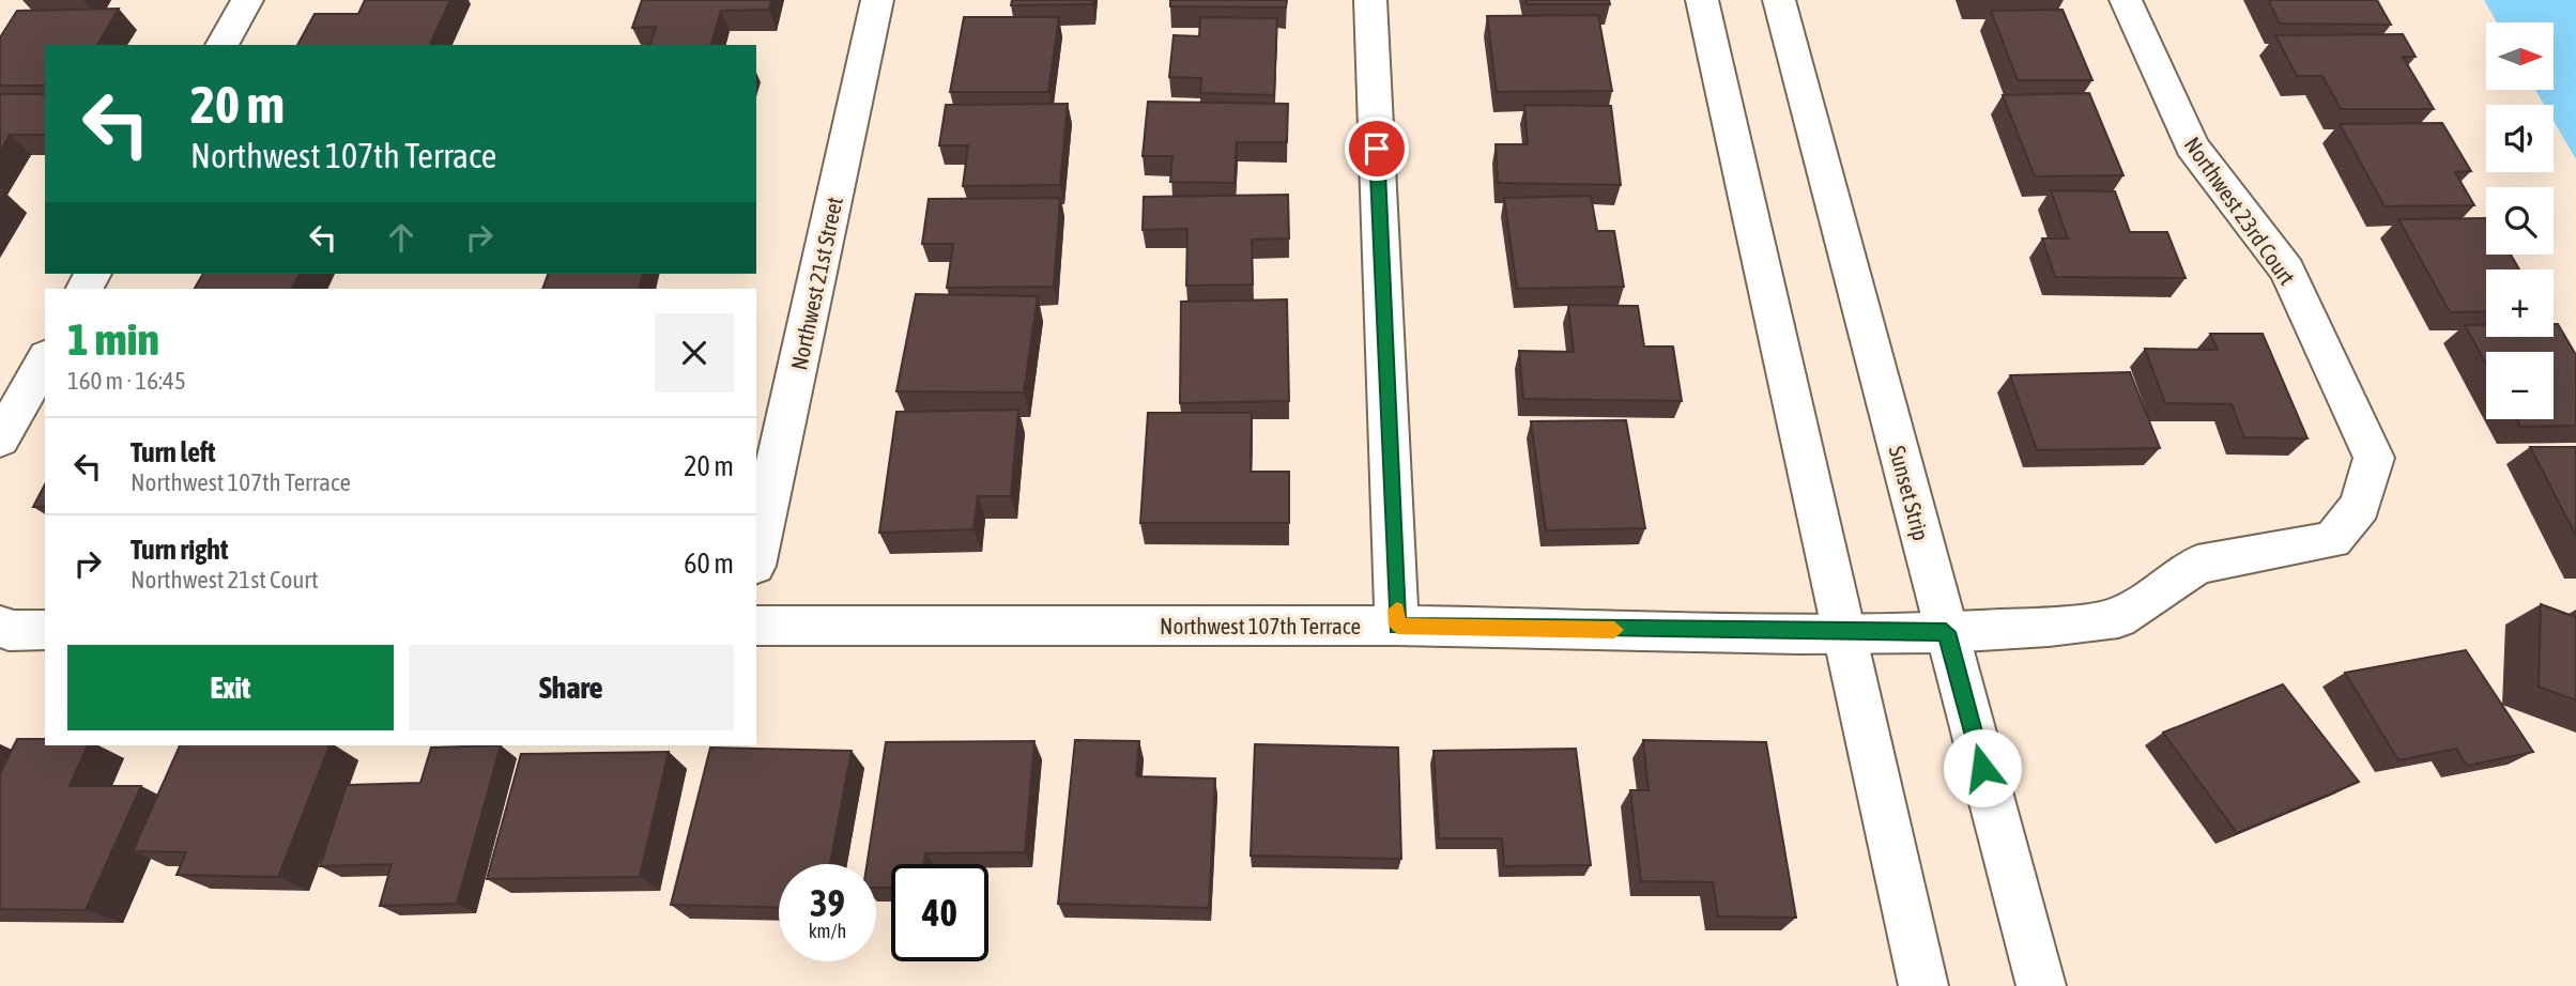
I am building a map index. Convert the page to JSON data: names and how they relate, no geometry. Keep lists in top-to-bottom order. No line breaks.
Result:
{"streets":{"street":["Northwest 23rd Court","Northwest 21st Street","Sunset Strip","Northwest 107th Terrace"]},"crossings":[["Northwest 23rd Court","Northwest 107th Terrace"],["Sunset Strip","Northwest 107th Terrace"]],"north":"right","page":{"map_buttons":["+","−"],"turn":["20 m","Northwest 107th Terrace"],"heading":["1 min","160 m · 16:45"],"list":[{"name":"Turn left","note":"Northwest 107th Terrace","value":"20 m"},{"name":"Turn right","note":"Northwest 21st Court","value":"60 m"}],"buttons":["Exit","Share"],"speed":"39 km/h","limit":"40"}}
